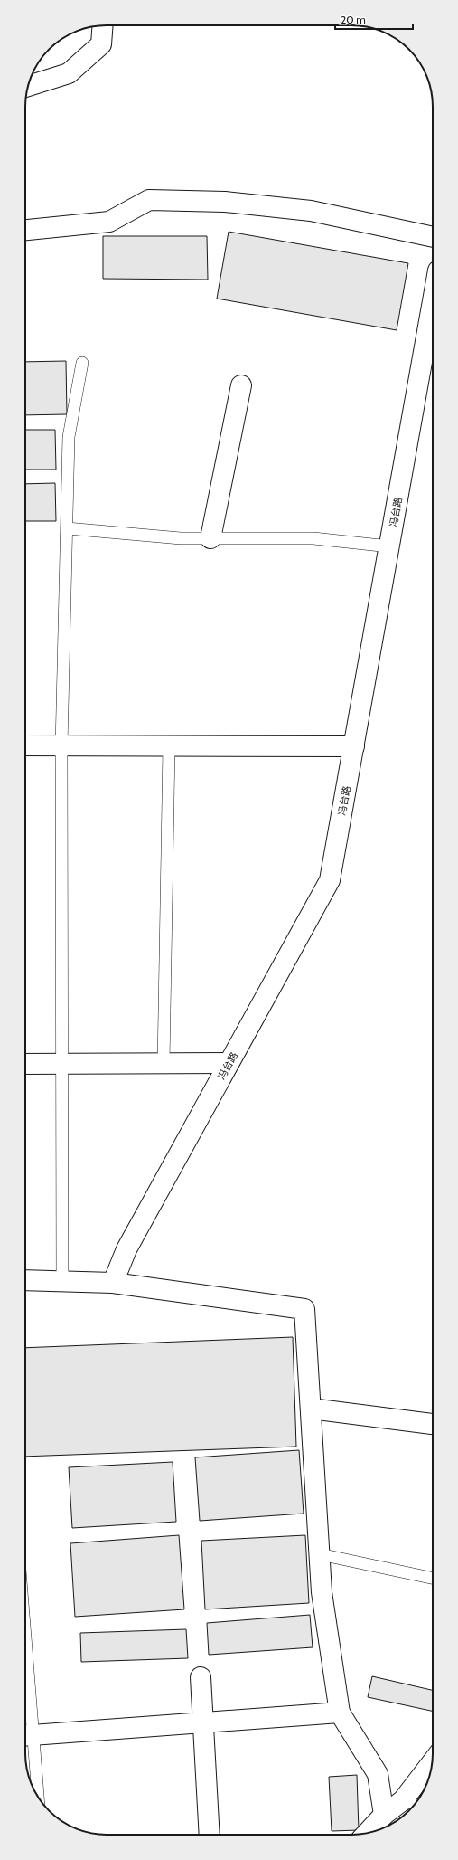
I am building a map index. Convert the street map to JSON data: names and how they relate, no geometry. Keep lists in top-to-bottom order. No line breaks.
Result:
{"streets":{"street":["冯台路"]},"scale_bar":"20 m"}
